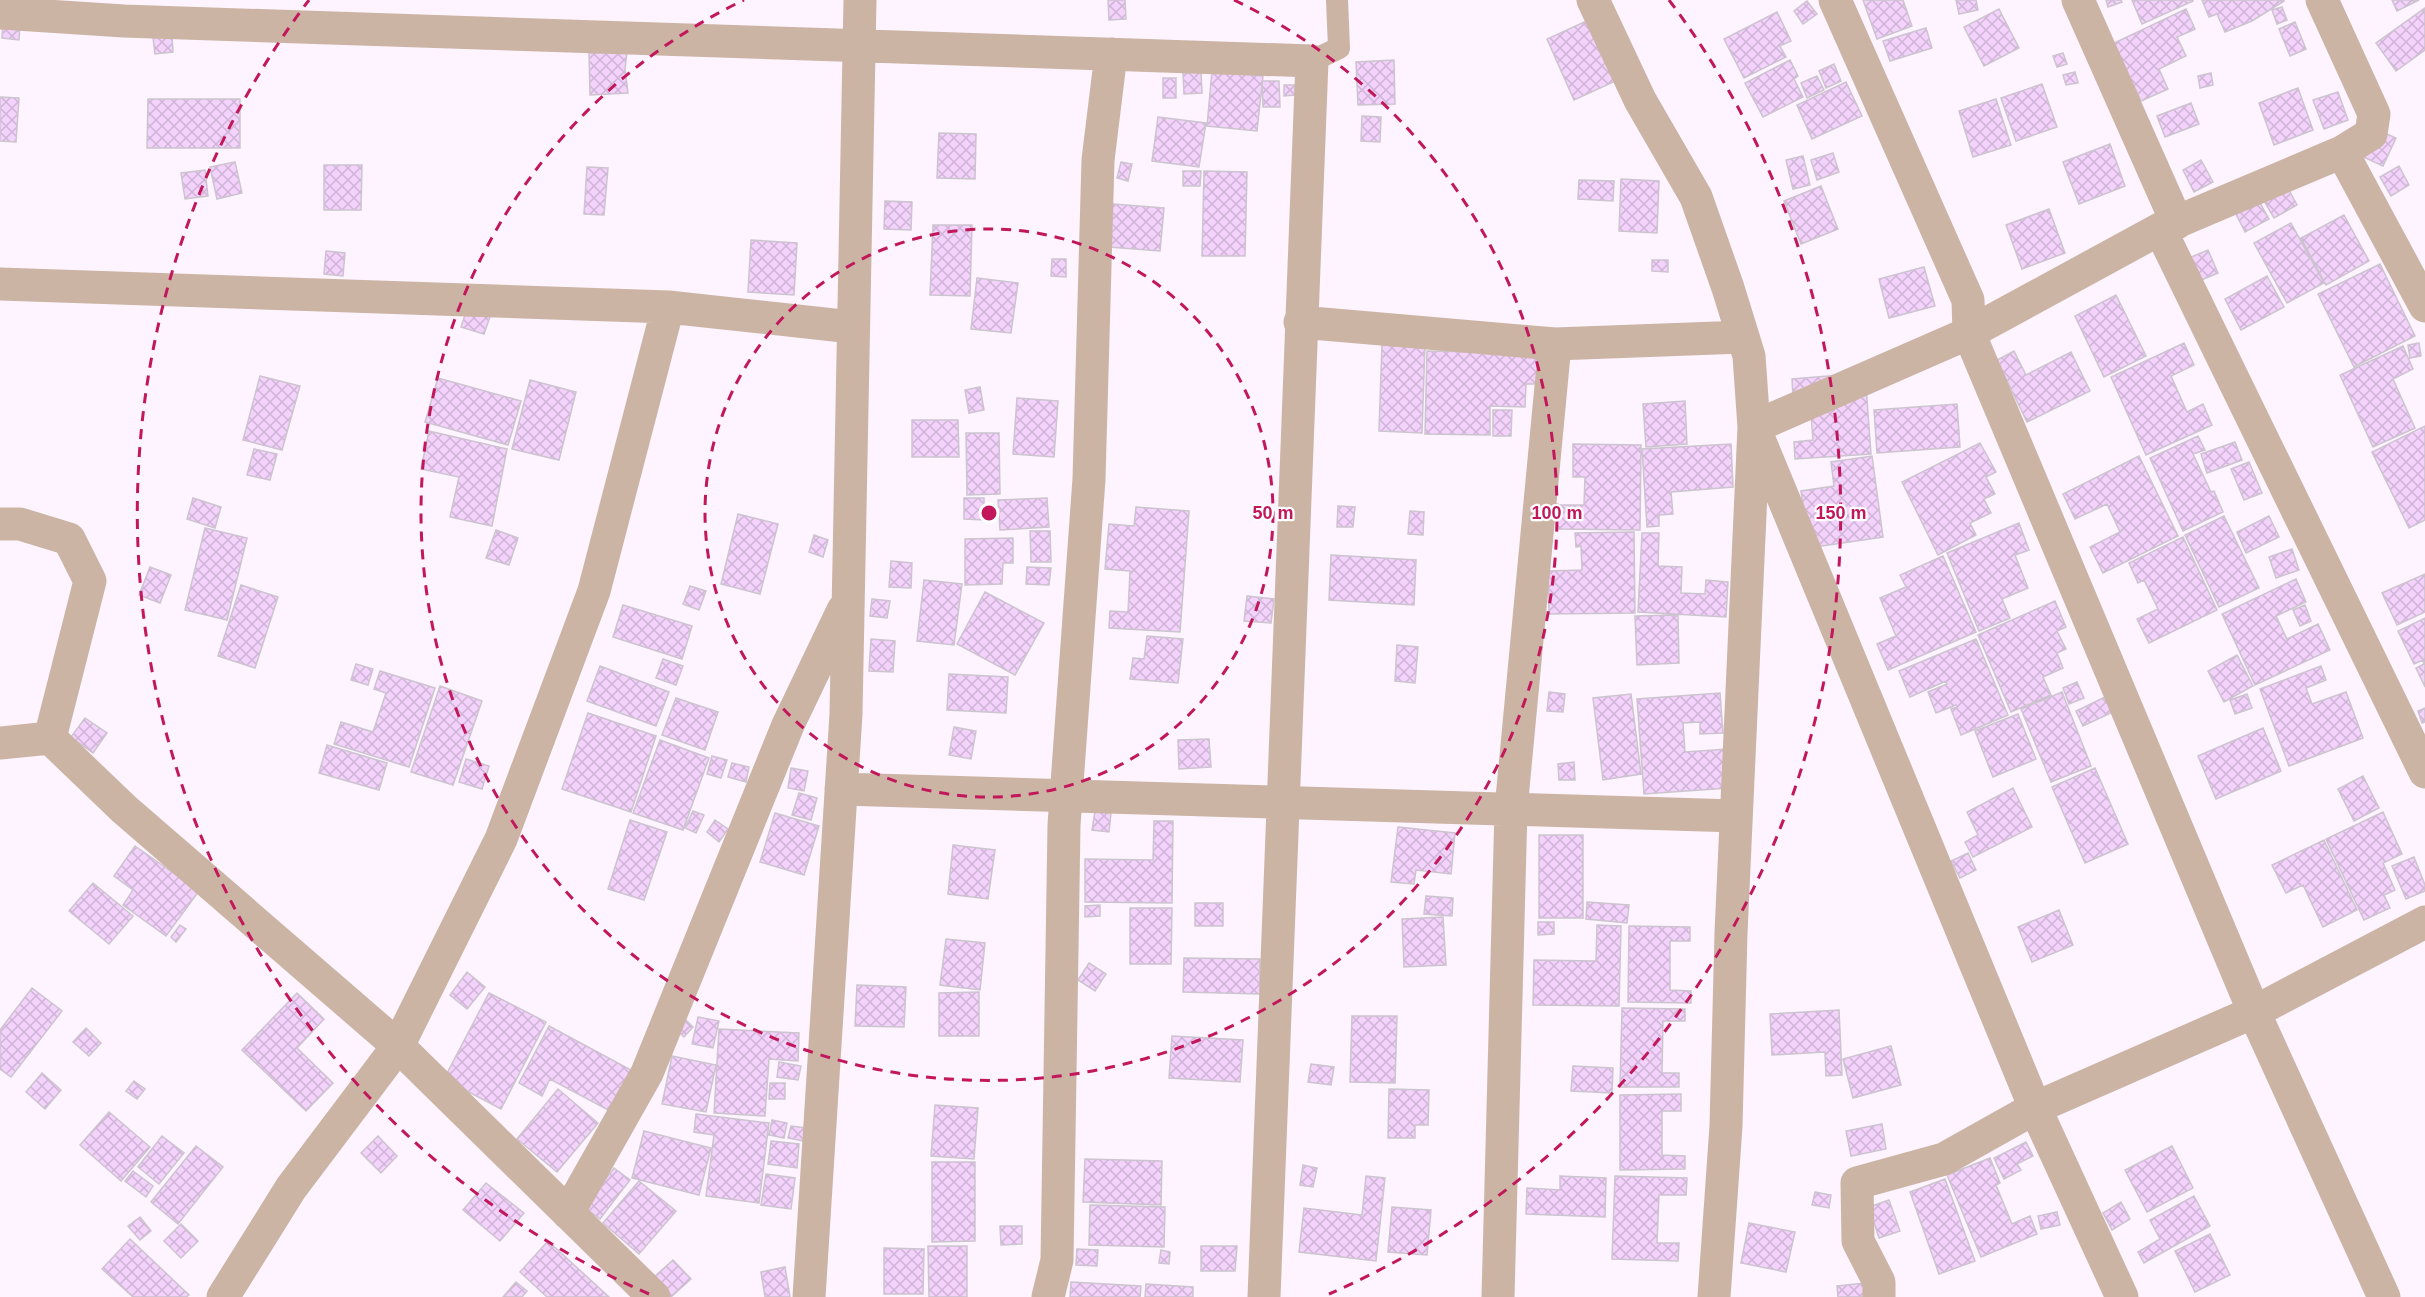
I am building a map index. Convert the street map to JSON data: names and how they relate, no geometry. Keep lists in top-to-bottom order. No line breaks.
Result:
{"rings":["50 m","100 m","150 m"]}
